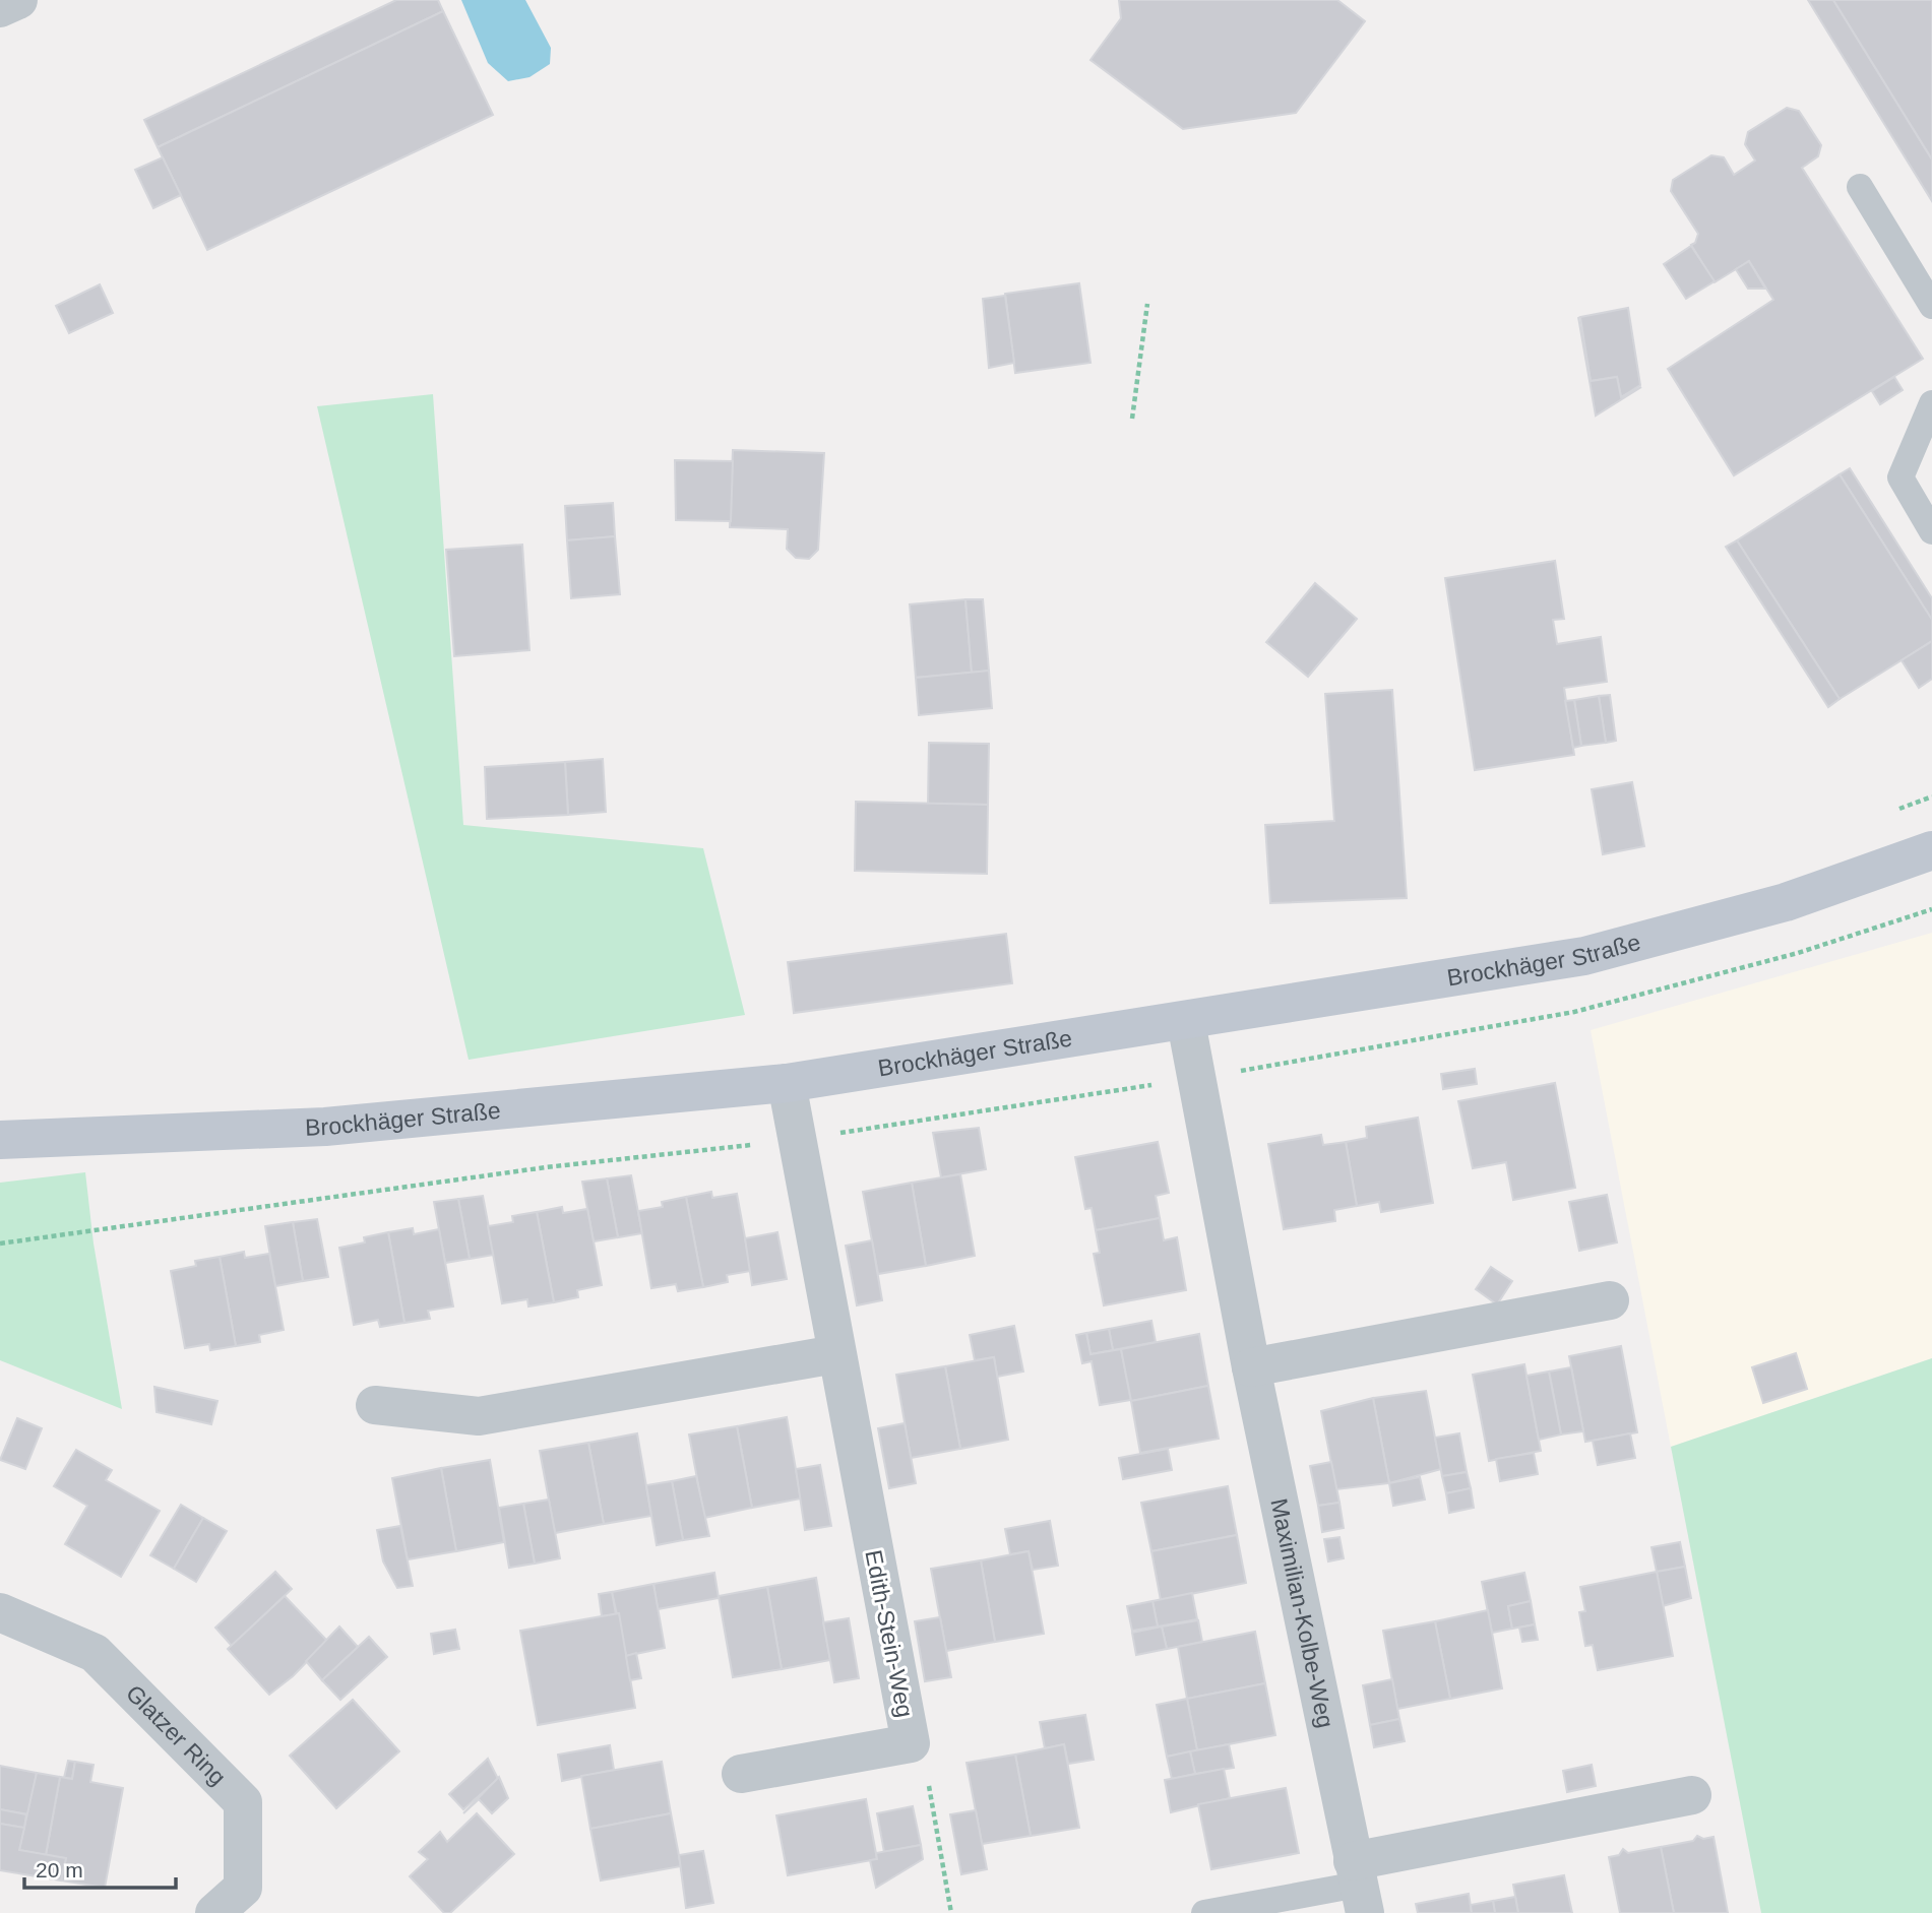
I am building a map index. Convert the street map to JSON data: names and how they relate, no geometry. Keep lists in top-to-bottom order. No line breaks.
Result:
{"streets":{"street":["Brockhäger Straße","Maximilian-Kolbe-Weg","Edith-Stein-Weg","Glatzer Ring"]},"crossings":[["Brockhäger Straße","Maximilian-Kolbe-Weg"],["Brockhäger Straße","Edith-Stein-Weg"]],"scale_bar":"20 m"}
